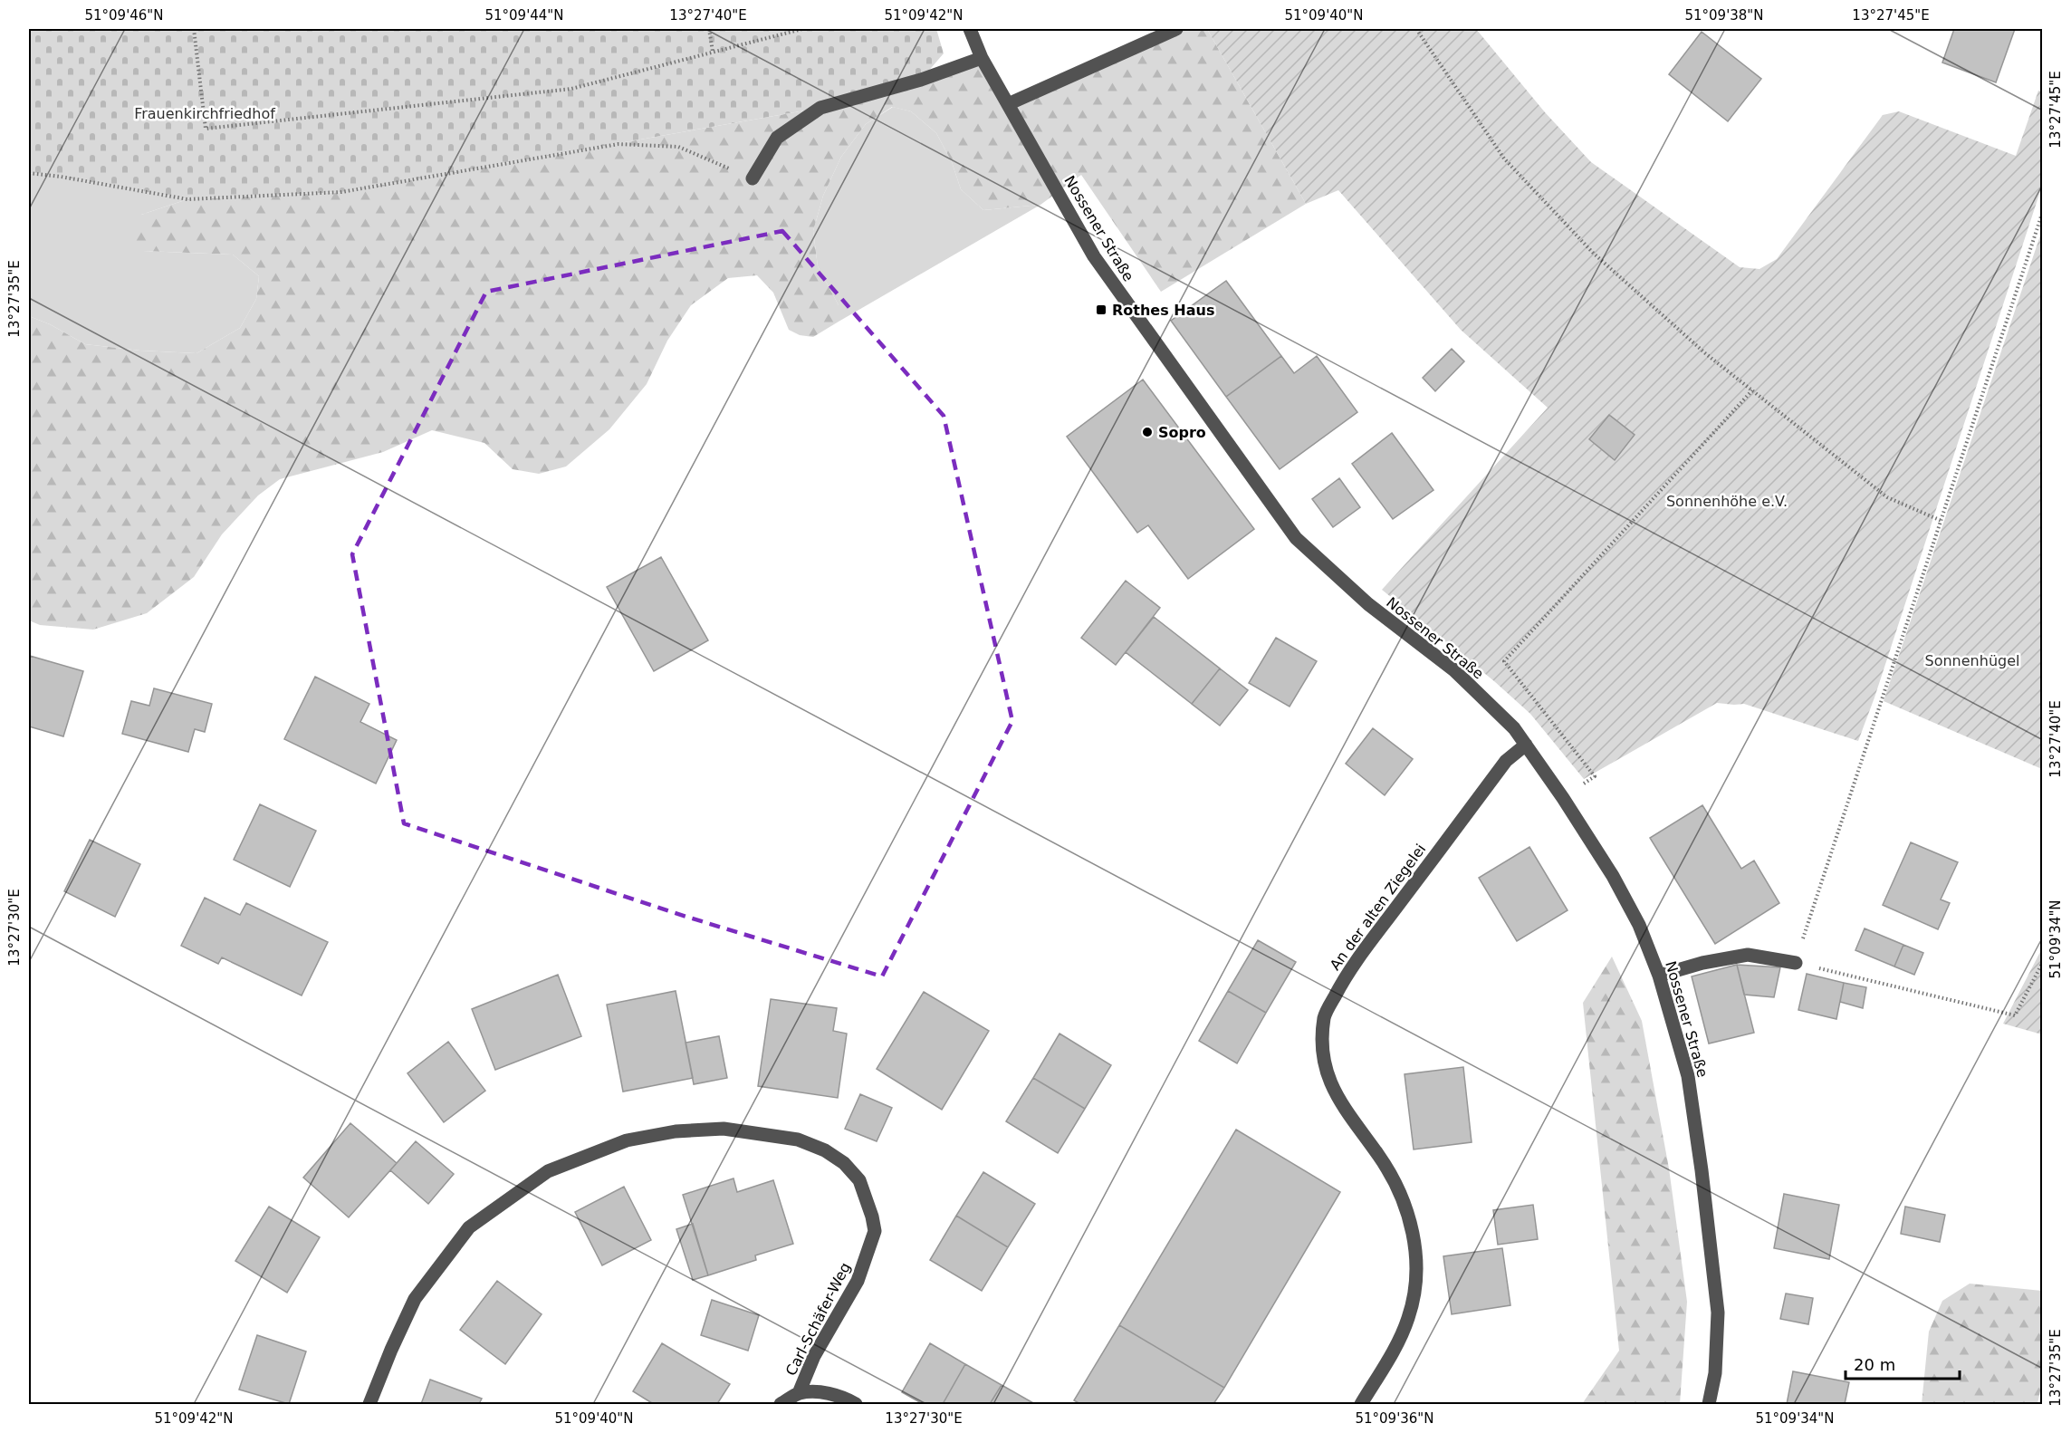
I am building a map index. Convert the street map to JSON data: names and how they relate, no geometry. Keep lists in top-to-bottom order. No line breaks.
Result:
{"streets":{"street":["Nossener Straße","An der alten Ziegelei","Carl-Schäfer-Weg"]},"crossings":[["Nossener Straße","An der alten Ziegelei"]],"parks":["Frauenkirchfriedhof","Sonnenhöhe e.V.","Sonnenhügel"],"places":{"transit":["Rothes Haus"],"other":["Sopro"]},"scale_bar":"20 m","coordinates":["51°09'46\"N","51°09'44\"N","13°27'40\"E","51°09'42\"N","51°09'40\"N","51°09'38\"N","13°27'45\"E","13°27'35\"E","13°27'30\"E","51°09'34\"N","51°09'36\"N"]}
